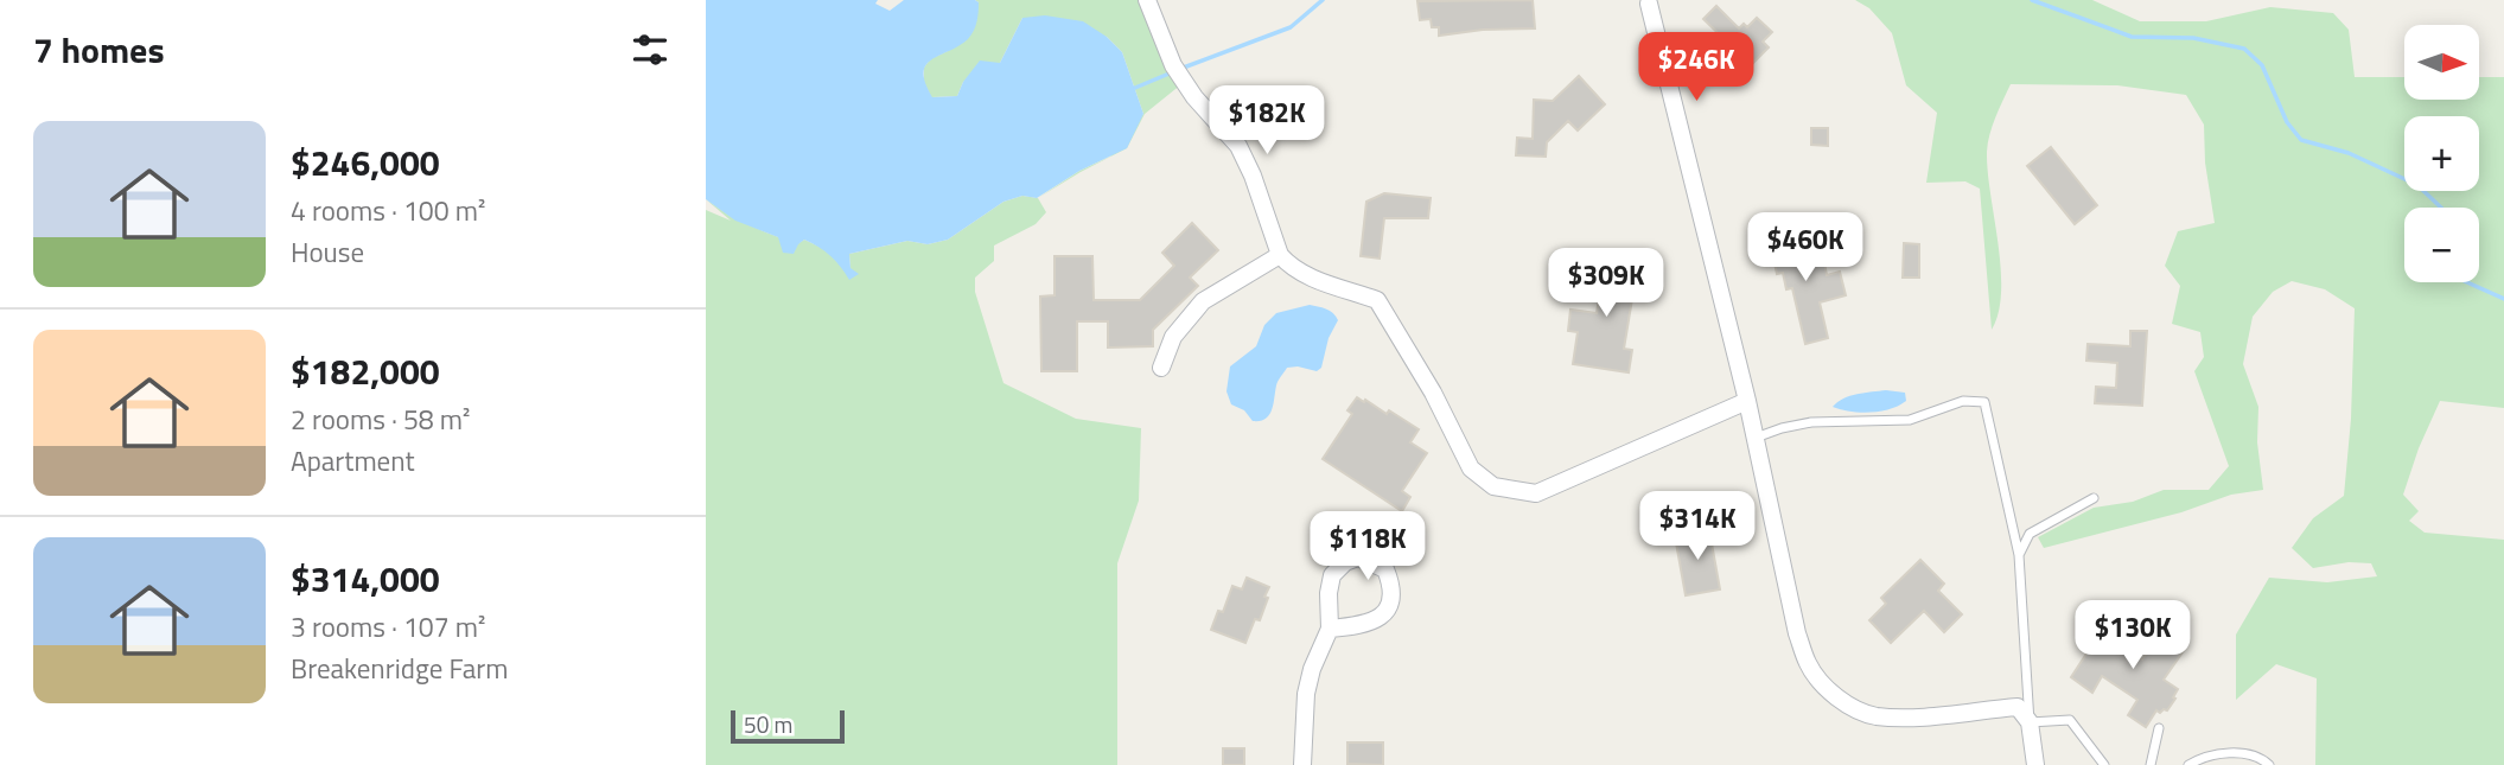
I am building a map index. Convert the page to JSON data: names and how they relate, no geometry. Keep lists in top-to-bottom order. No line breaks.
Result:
{"scale_bar":"50 m","north":"right","page":{"heading":"7 homes","map_buttons":["+","−"],"price":["$246K","$182K","$460K","$309K","$314K","$118K","$130K"],"list":[{"name":"$246,000","note":"4 rooms · 100 m² · House"},{"name":"$182,000","note":"2 rooms · 58 m² · Apartment"},{"name":"$314,000","note":"3 rooms · 107 m² · Breakenridge Farm"}],"scale":"50 m"}}
